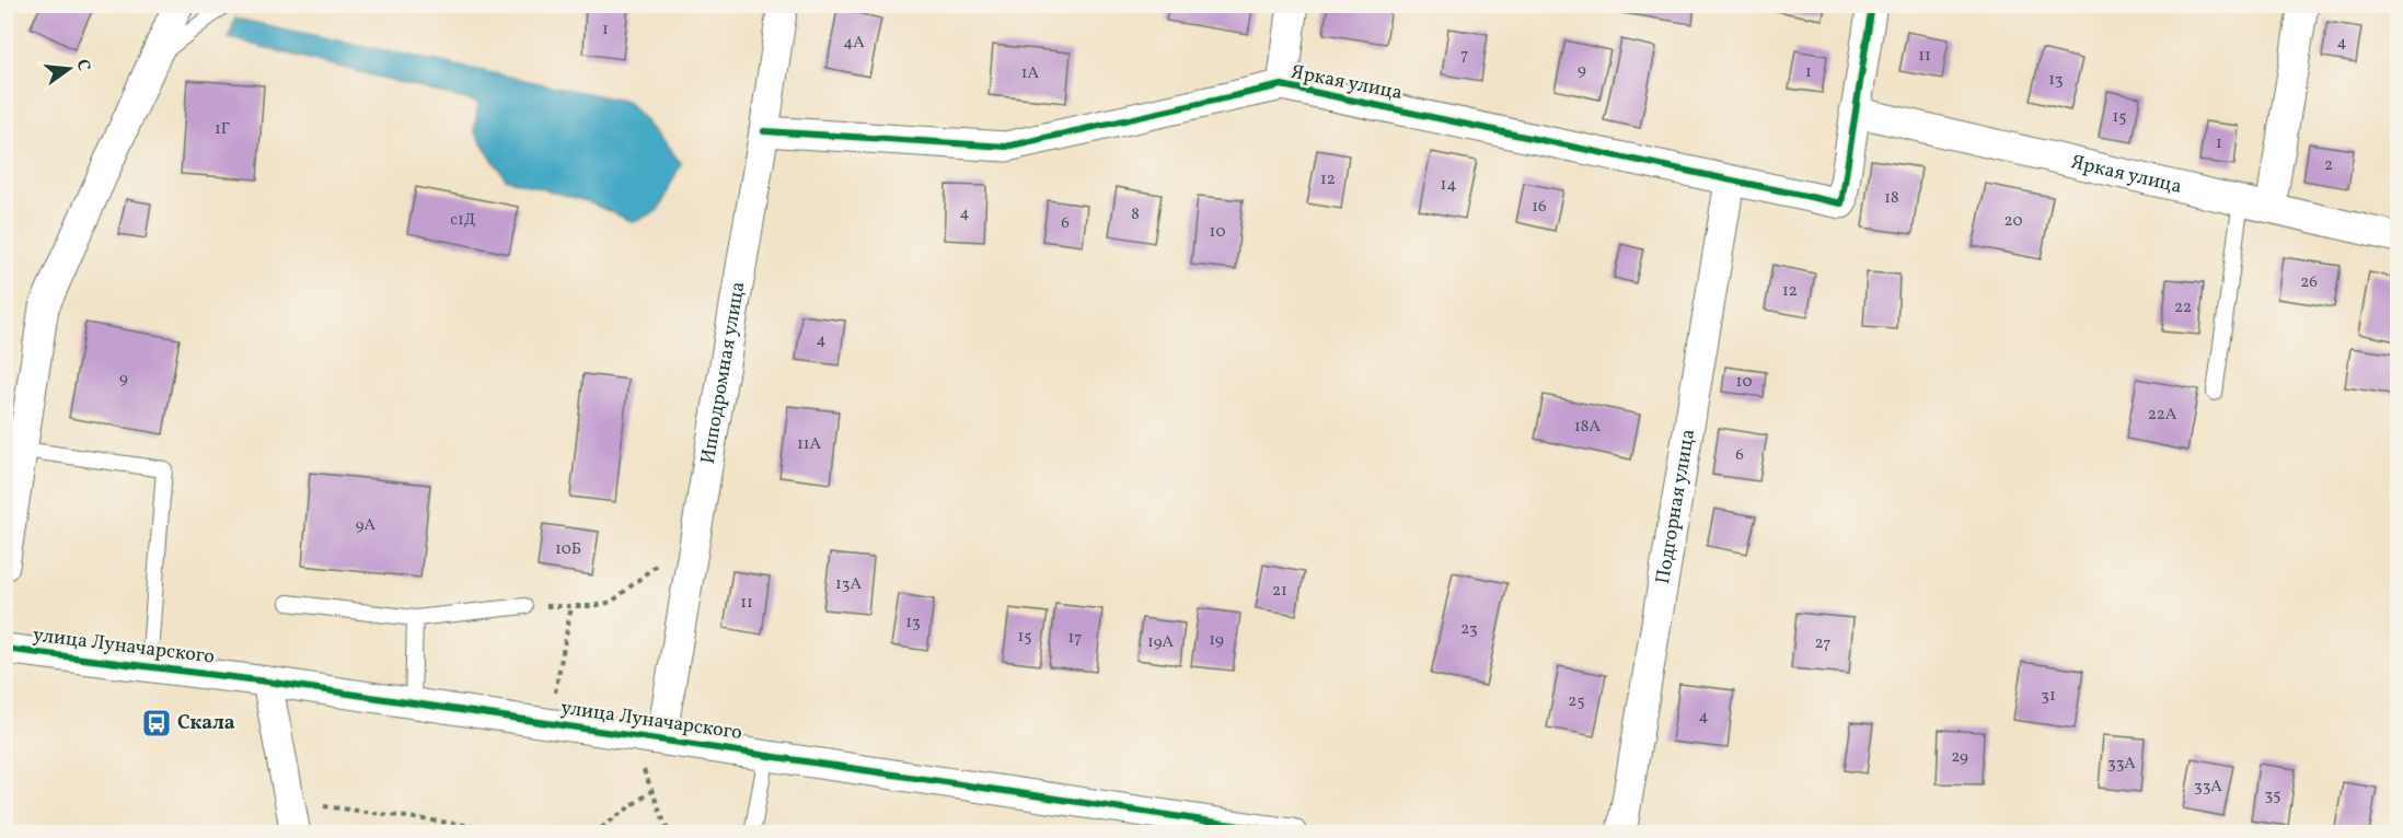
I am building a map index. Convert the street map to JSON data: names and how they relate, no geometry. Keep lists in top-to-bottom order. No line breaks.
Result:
{"streets":{"street":["Яркая улица","Ипподромная улица","Подгорная улица","улица Луначарского"]},"crossings":[["Яркая улица","Ипподромная улица"],["Яркая улица","Подгорная улица"],["Ипподромная улица","улица Луначарского"]],"places":{"bus stop":["Скала"]},"house_numbers":["1","4А","4","7","11","9","1","1А","13","15","1Г","1","2","12","14","18","16","4","8","с1Д","20","6","10","26","12","22","4","9","10","22А","18А","11А","6","9А","10Б","13А","21","11","13","23","15","17","19","19А","27","31","25","4","29","33А","33А","35"],"north":"right"}
